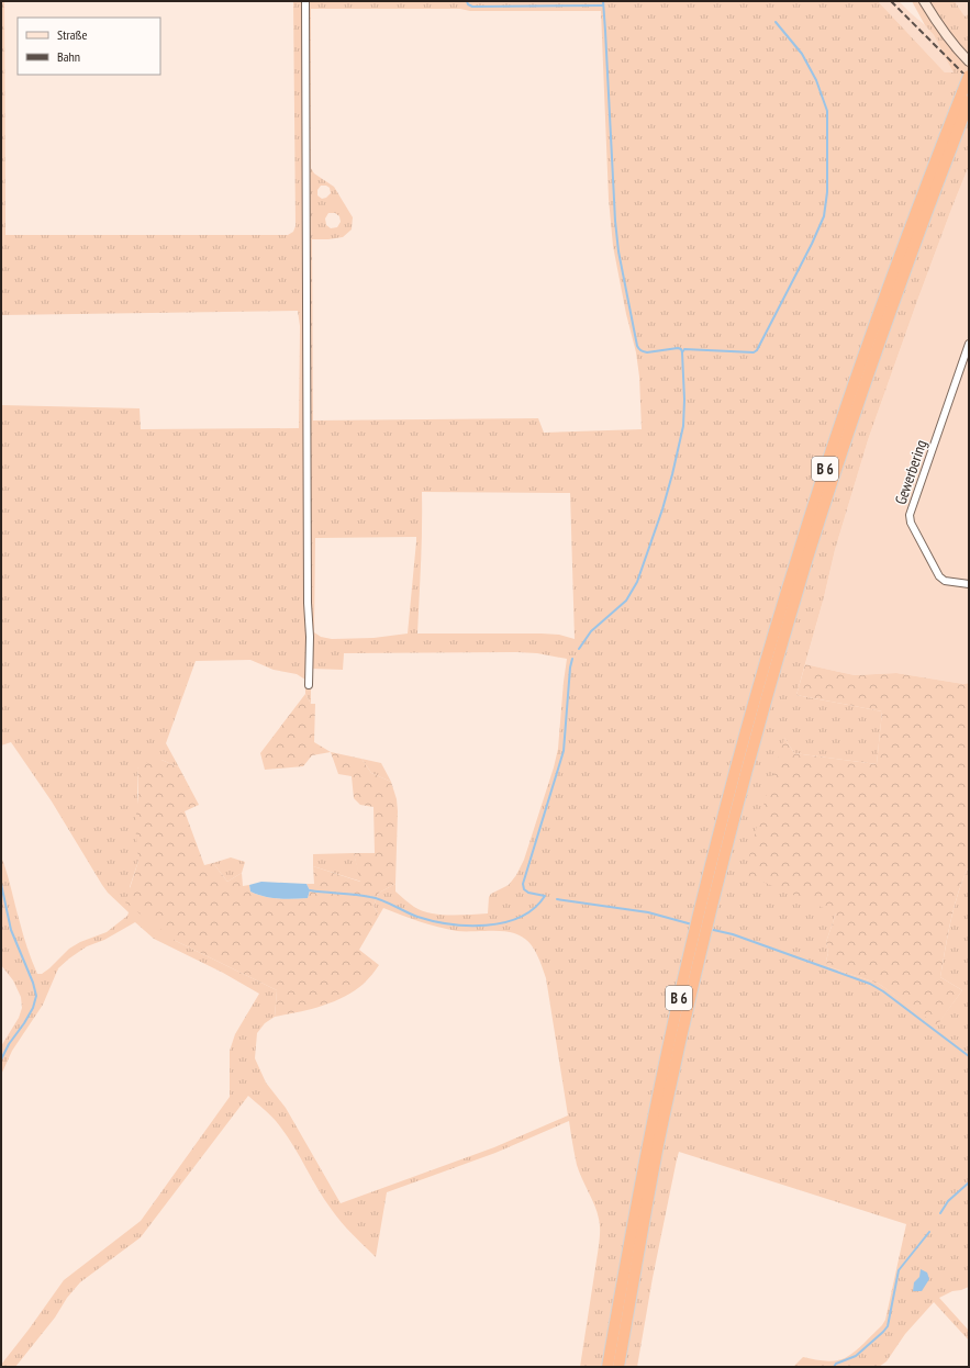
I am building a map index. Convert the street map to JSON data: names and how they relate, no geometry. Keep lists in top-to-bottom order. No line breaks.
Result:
{"streets":{"highway":["B 6"],"street":["Gewerbering"]},"legend":["Straße","Bahn"]}
